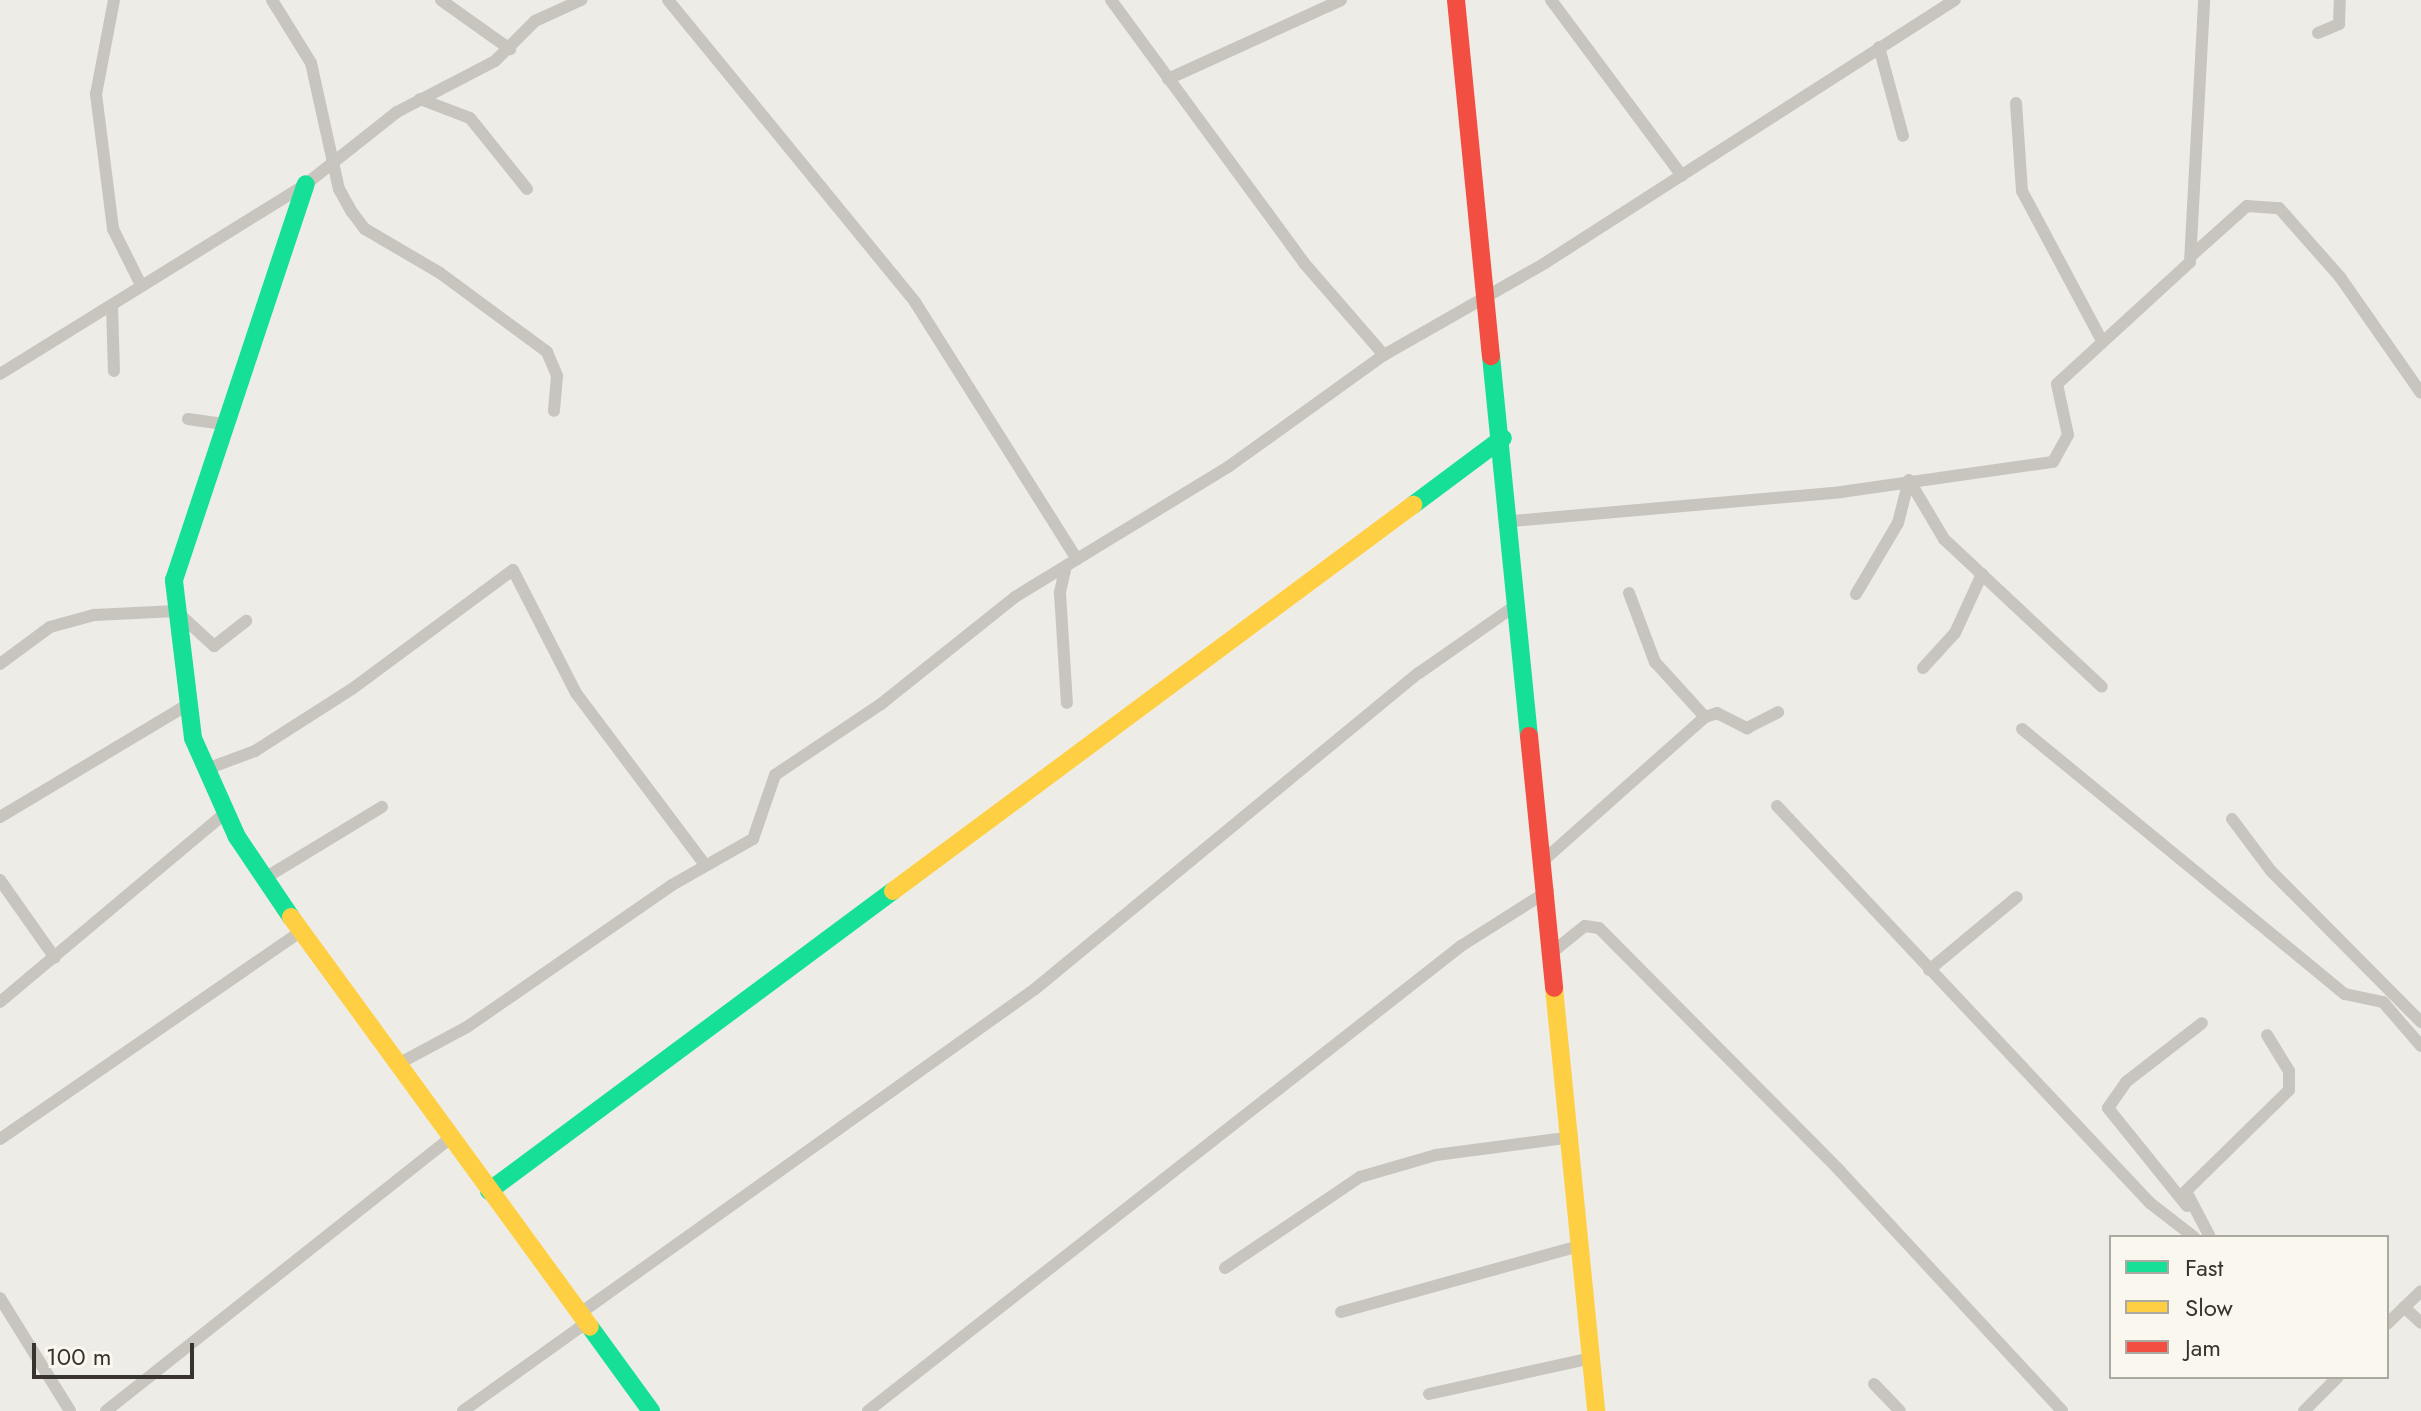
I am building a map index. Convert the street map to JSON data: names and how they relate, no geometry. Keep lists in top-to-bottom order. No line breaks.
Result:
{"legend":["Fast","Slow","Jam"],"scale_bar":"100 m"}
